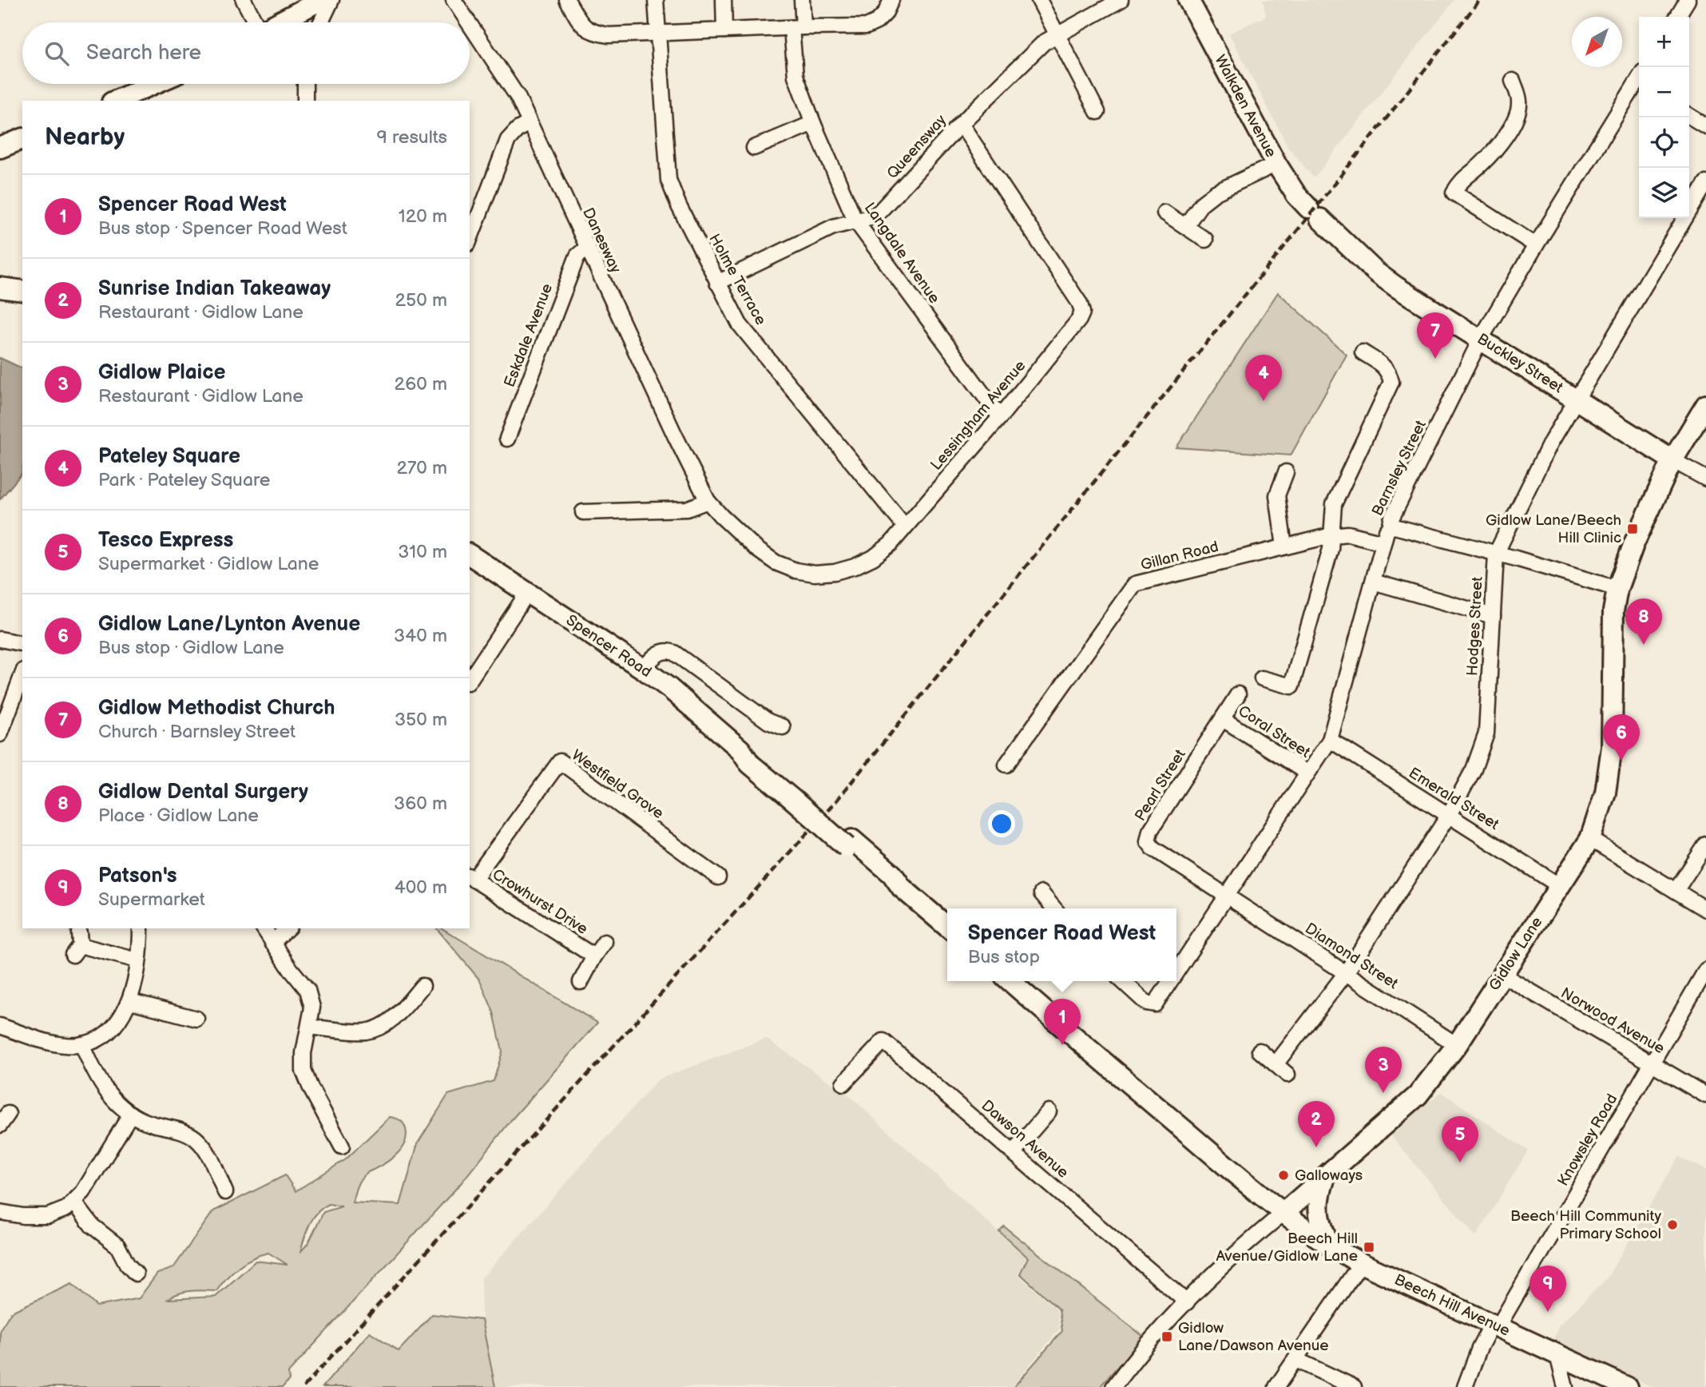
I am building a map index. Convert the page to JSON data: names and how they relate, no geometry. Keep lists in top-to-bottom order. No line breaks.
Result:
{"streets":{"street":["Walkden Avenue","Queensway","Danesway","Langdale Avenue","Holme Terrace","Eskdale Avenue","Buckley Street","Lessingham Avenue","Barnsley Street","Gillan Road","Hodges Street","Spencer Road","Coral Street","Westfield Grove","Pearl Street","Emerald Street","Crowhurst Drive","Gidlow Lane","Diamond Street","Norwood Avenue","Dawson Avenue","Knowsley Road","Beech Hill Avenue"]},"crossings":[["Walkden Avenue","Buckley Street"],["Queensway","Langdale Avenue"],["Queensway","Holme Terrace"],["Queensway","Lessingham Avenue"],["Danesway","Eskdale Avenue"],["Danesway","Lessingham Avenue"],["Langdale Avenue","Lessingham Avenue"],["Holme Terrace","Lessingham Avenue"],["Buckley Street","Barnsley Street"],["Buckley Street","Hodges Street"],["Buckley Street","Gidlow Lane"],["Barnsley Street","Gillan Road"],["Barnsley Street","Coral Street"],["Barnsley Street","Pearl Street"],["Barnsley Street","Emerald Street"],["Barnsley Street","Diamond Street"],["Hodges Street","Emerald Street"],["Hodges Street","Diamond Street"],["Coral Street","Pearl Street"],["Westfield Grove","Crowhurst Drive"],["Pearl Street","Diamond Street"],["Emerald Street","Gidlow Lane"],["Gidlow Lane","Diamond Street"],["Gidlow Lane","Norwood Avenue"],["Gidlow Lane","Dawson Avenue"],["Gidlow Lane","Beech Hill Avenue"],["Norwood Avenue","Knowsley Road"],["Knowsley Road","Beech Hill Avenue"]],"places":{"transit":["Gidlow Lane/Beech Hill Clinic","Beech Hill Avenue/Gidlow Lane","Gidlow Lane/Dawson Avenue"],"other":["Galloways","Beech Hill Community Primary School"]},"north":"bottom left","page":{"map_buttons":["+","−"],"search":"Search here","heading":["Nearby","9 results"],"list":[{"mark":"1","name":"Spencer Road West","note":"Bus stop · Spencer Road West","value":"120 m"},{"mark":"2","name":"Sunrise Indian Takeaway","note":"Restaurant · Gidlow Lane","value":"250 m"},{"mark":"3","name":"Gidlow Plaice","note":"Restaurant · Gidlow Lane","value":"260 m"},{"mark":"4","name":"Pateley Square","note":"Park · Pateley Square","value":"270 m"},{"mark":"5","name":"Tesco Express","note":"Supermarket · Gidlow Lane","value":"310 m"},{"mark":"6","name":"Gidlow Lane/Lynton Avenue","note":"Bus stop · Gidlow Lane","value":"340 m"},{"mark":"7","name":"Gidlow Methodist Church","note":"Church · Barnsley Street","value":"350 m"},{"mark":"8","name":"Gidlow Dental Surgery","note":"Place · Gidlow Lane","value":"360 m"},{"mark":"9","name":"Patson's","note":"Supermarket","value":"400 m"}],"pins":["7","4","8","6","1","3","2","5","9"],"popup":["Spencer Road West","Bus stop"]}}
